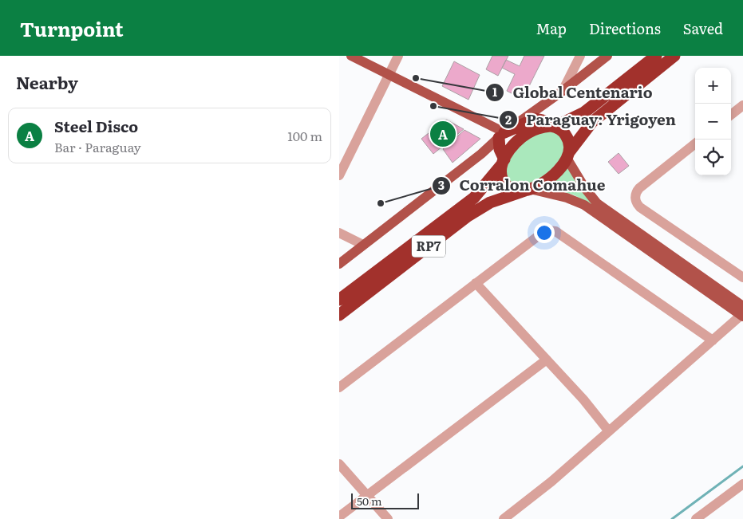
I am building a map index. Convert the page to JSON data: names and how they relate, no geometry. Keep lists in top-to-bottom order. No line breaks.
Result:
{"streets":{"highway":["RP7"]},"places":["Global Centenario","Paraguay: Yrigoyen","Corralon Comahue"],"scale_bar":"50 m","page":{"header":"Turnpoint","nav":["Map","Directions","Saved"],"heading":"Nearby","map_buttons":["+","−"],"list":[{"mark":"A","name":"Steel Disco","note":"Bar · Paraguay","value":"100 m"}],"pins":"A","scale":"50 m"}}
